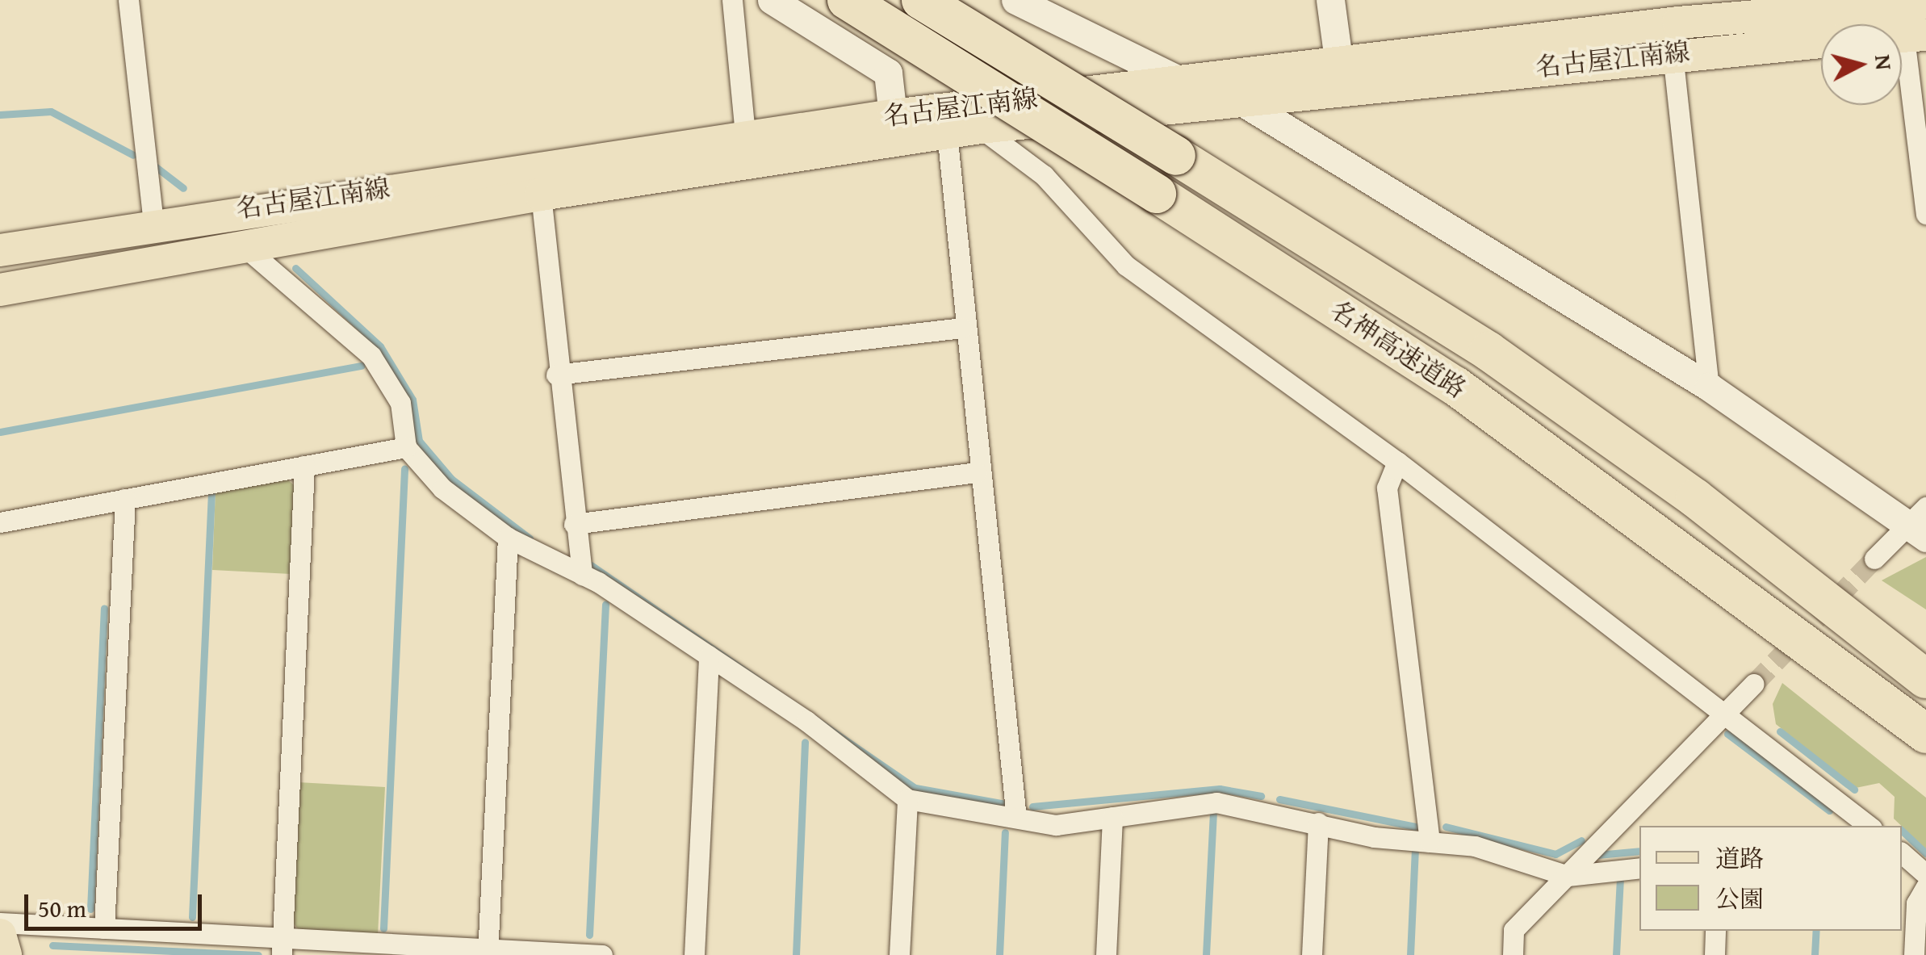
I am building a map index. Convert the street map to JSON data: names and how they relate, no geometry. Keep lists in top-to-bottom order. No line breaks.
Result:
{"streets":{"highway":["名神高速道路"],"main road":["名古屋江南線"]},"legend":["道路","公園"],"scale_bar":"50 m","north":"right"}
